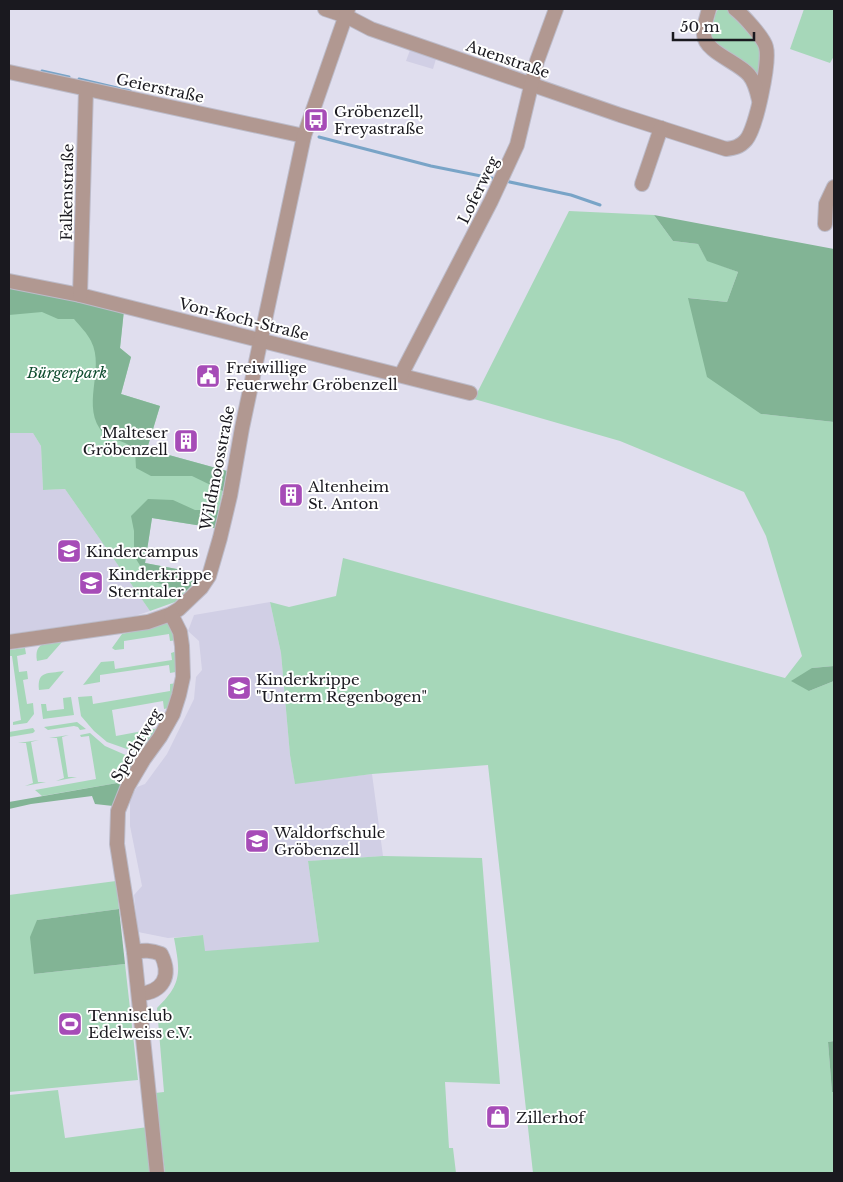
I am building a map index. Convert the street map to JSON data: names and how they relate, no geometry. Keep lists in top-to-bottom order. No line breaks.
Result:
{"streets":{"street":["Auenstraße","Geierstraße","Loferweg","Falkenstraße","Von-Koch-Straße","Wildmoosstraße","Spechtweg"]},"crossings":[["Auenstraße","Loferweg"],["Auenstraße","Wildmoosstraße"],["Geierstraße","Falkenstraße"],["Geierstraße","Wildmoosstraße"],["Loferweg","Von-Koch-Straße"],["Falkenstraße","Von-Koch-Straße"],["Von-Koch-Straße","Wildmoosstraße"],["Wildmoosstraße","Spechtweg"]],"parks":["Bürgerpark"],"places":{"bus stop":["Gröbenzell, Freyastraße"],"public building":["Freiwillige Feuerwehr Gröbenzell"],"building":["Malteser Gröbenzell","Altenheim St. Anton"],"school or university":["Kindercampus","Kinderkrippe Sterntaler","Kinderkrippe \"Unterm Regenbogen\"","Waldorfschule Gröbenzell"],"sports":["Tennisclub Edelweiss e.V."],"shop":["Zillerhof"]},"scale_bar":"50 m"}
